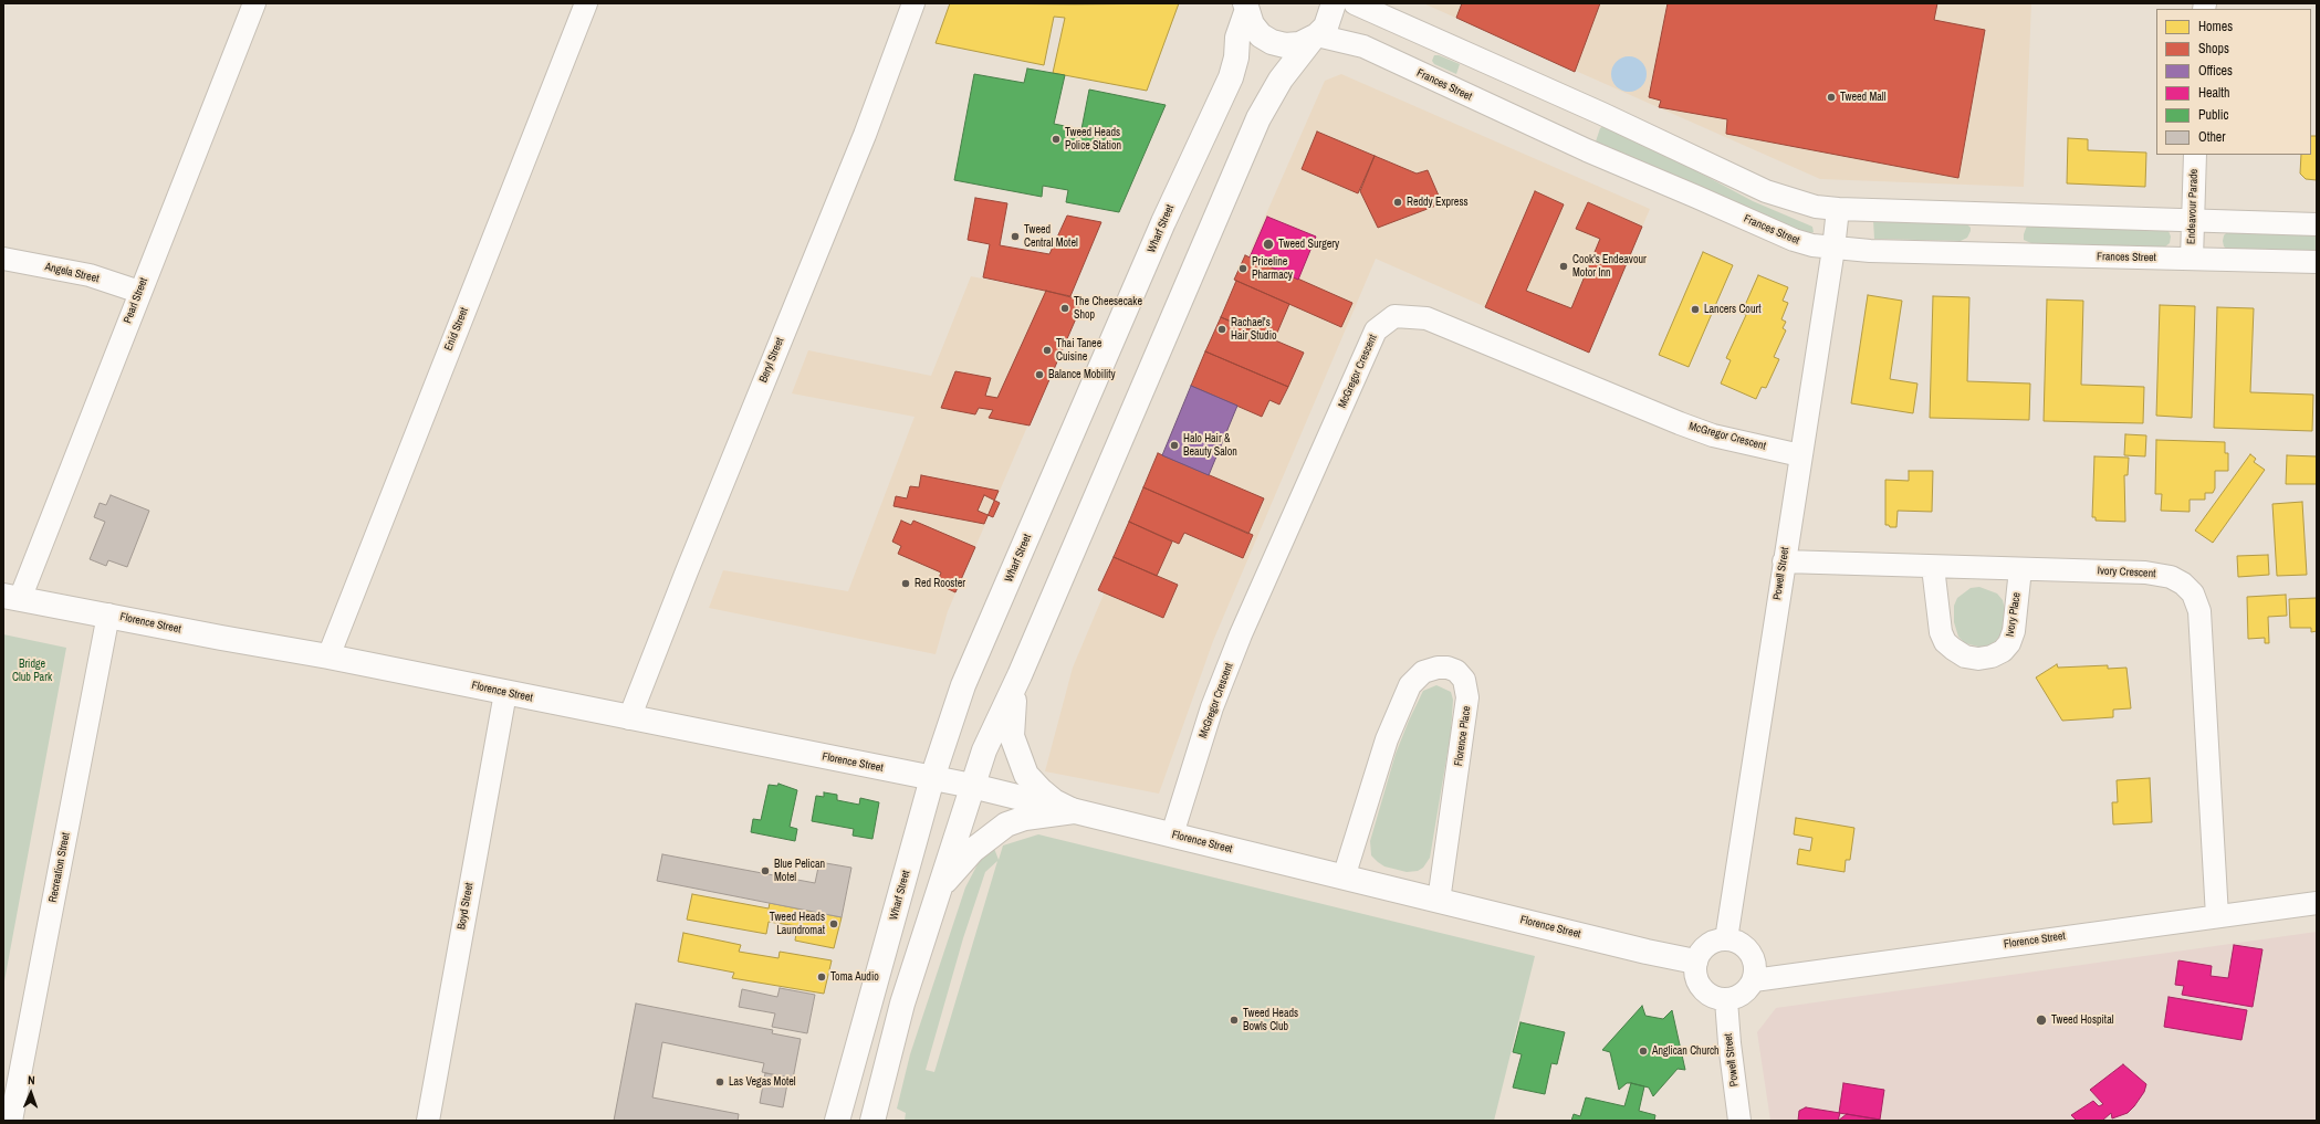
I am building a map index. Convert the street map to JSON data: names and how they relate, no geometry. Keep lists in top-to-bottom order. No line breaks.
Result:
{"streets":{"main road":["Wharf Street","Florence Street"],"street":["Frances Street","Endeavour Parade","Angela Street","Pearl Street","Enid Street","Beryl Street","McGregor Crescent","Ivory Crescent","Powell Street","Ivory Place","Florence Place","Recreation Street","Boyd Street"]},"crossings":[["Frances Street","Endeavour Parade"],["Frances Street","Powell Street"],["Wharf Street","Florence Street"],["Angela Street","Pearl Street"],["Pearl Street","Florence Street"],["Enid Street","Florence Street"],["Beryl Street","Florence Street"],["McGregor Crescent","Powell Street"],["McGregor Crescent","Florence Street"],["Ivory Crescent","Powell Street"],["Ivory Crescent","Ivory Place"],["Ivory Crescent","Florence Street"],["Powell Street","Florence Street"],["Florence Street","Florence Place"],["Florence Street","Recreation Street"],["Florence Street","Boyd Street"]],"parks":["Bridge Club Park"],"places":["Tweed Mall","Tweed Heads Police Station","Reddy Express","Tweed Central Motel","Tweed Surgery","Cook's Endeavour Motor Inn","Priceline Pharmacy","The Cheesecake Shop","Lancers Court","Rachael's Hair Studio","Thai Tanee Cuisine","Balance Mobility","Halo Hair & Beauty Salon","Red Rooster","Blue Pelican Motel","Tweed Heads Laundromat","Toma Audio","Tweed Heads Bowls Club","Tweed Hospital","Anglican Church","Las Vegas Motel"],"legend":["Homes","Shops","Offices","Health","Public","Other"],"north":"top"}
